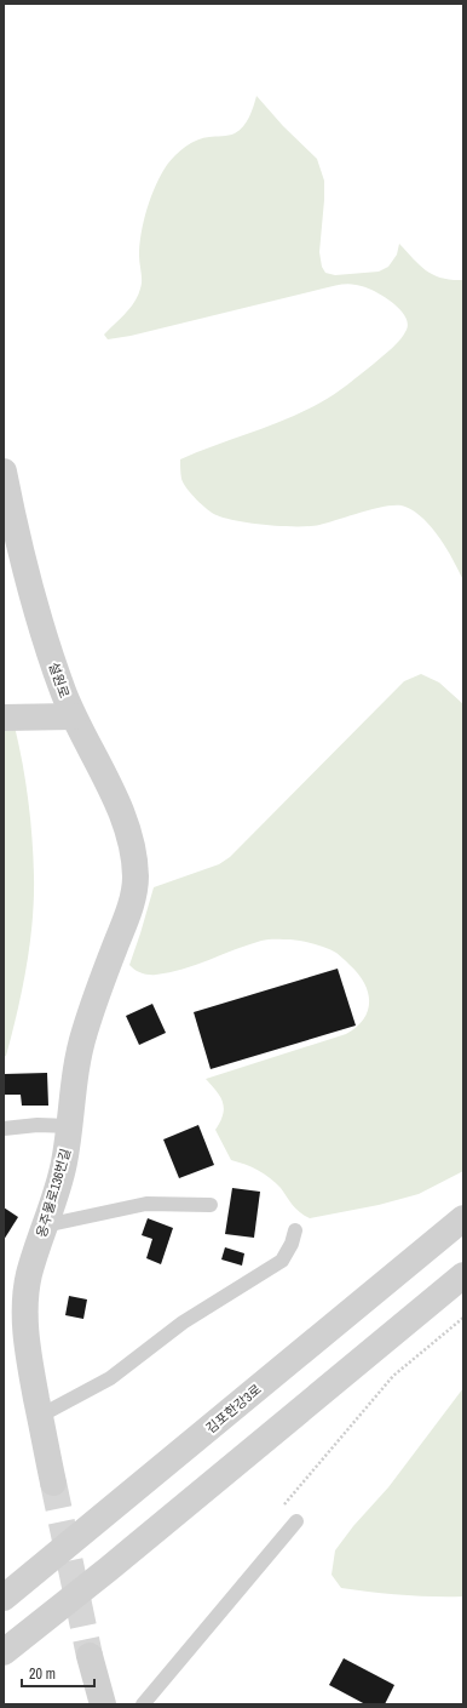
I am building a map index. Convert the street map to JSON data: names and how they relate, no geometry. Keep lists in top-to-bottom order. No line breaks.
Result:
{"streets":{"street":["설원로","옹주물로136번길","김포한강3로"]},"crossings":[["설원로","옹주물로136번길"]],"scale_bar":"20 m"}
